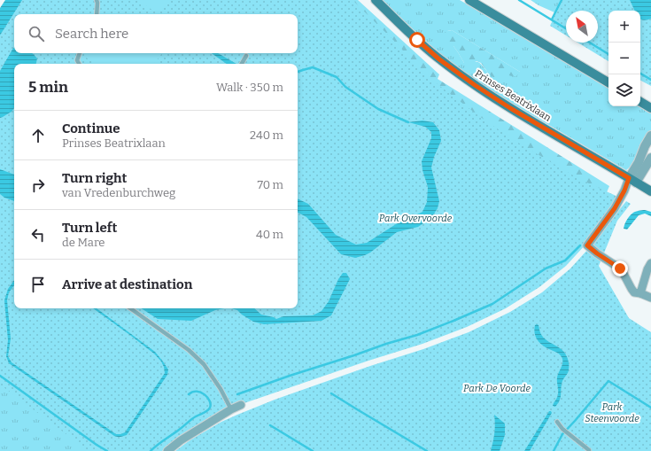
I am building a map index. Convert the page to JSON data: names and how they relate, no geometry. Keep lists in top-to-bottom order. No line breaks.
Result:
{"streets":{"main road":["Prinses Beatrixlaan"]},"parks":["Park Overvoorde","Park De Voorde","Park Steenvoorde"],"north":"top left","page":{"map_buttons":["+","−"],"search":"Search here","heading":["5 min","Walk · 350 m"],"list":[["Continue","Prinses Beatrixlaan","240 m"],["Turn right","van Vredenburchweg","70 m"],["Turn left","de Mare","40 m"],"Arrive at destination"]}}
